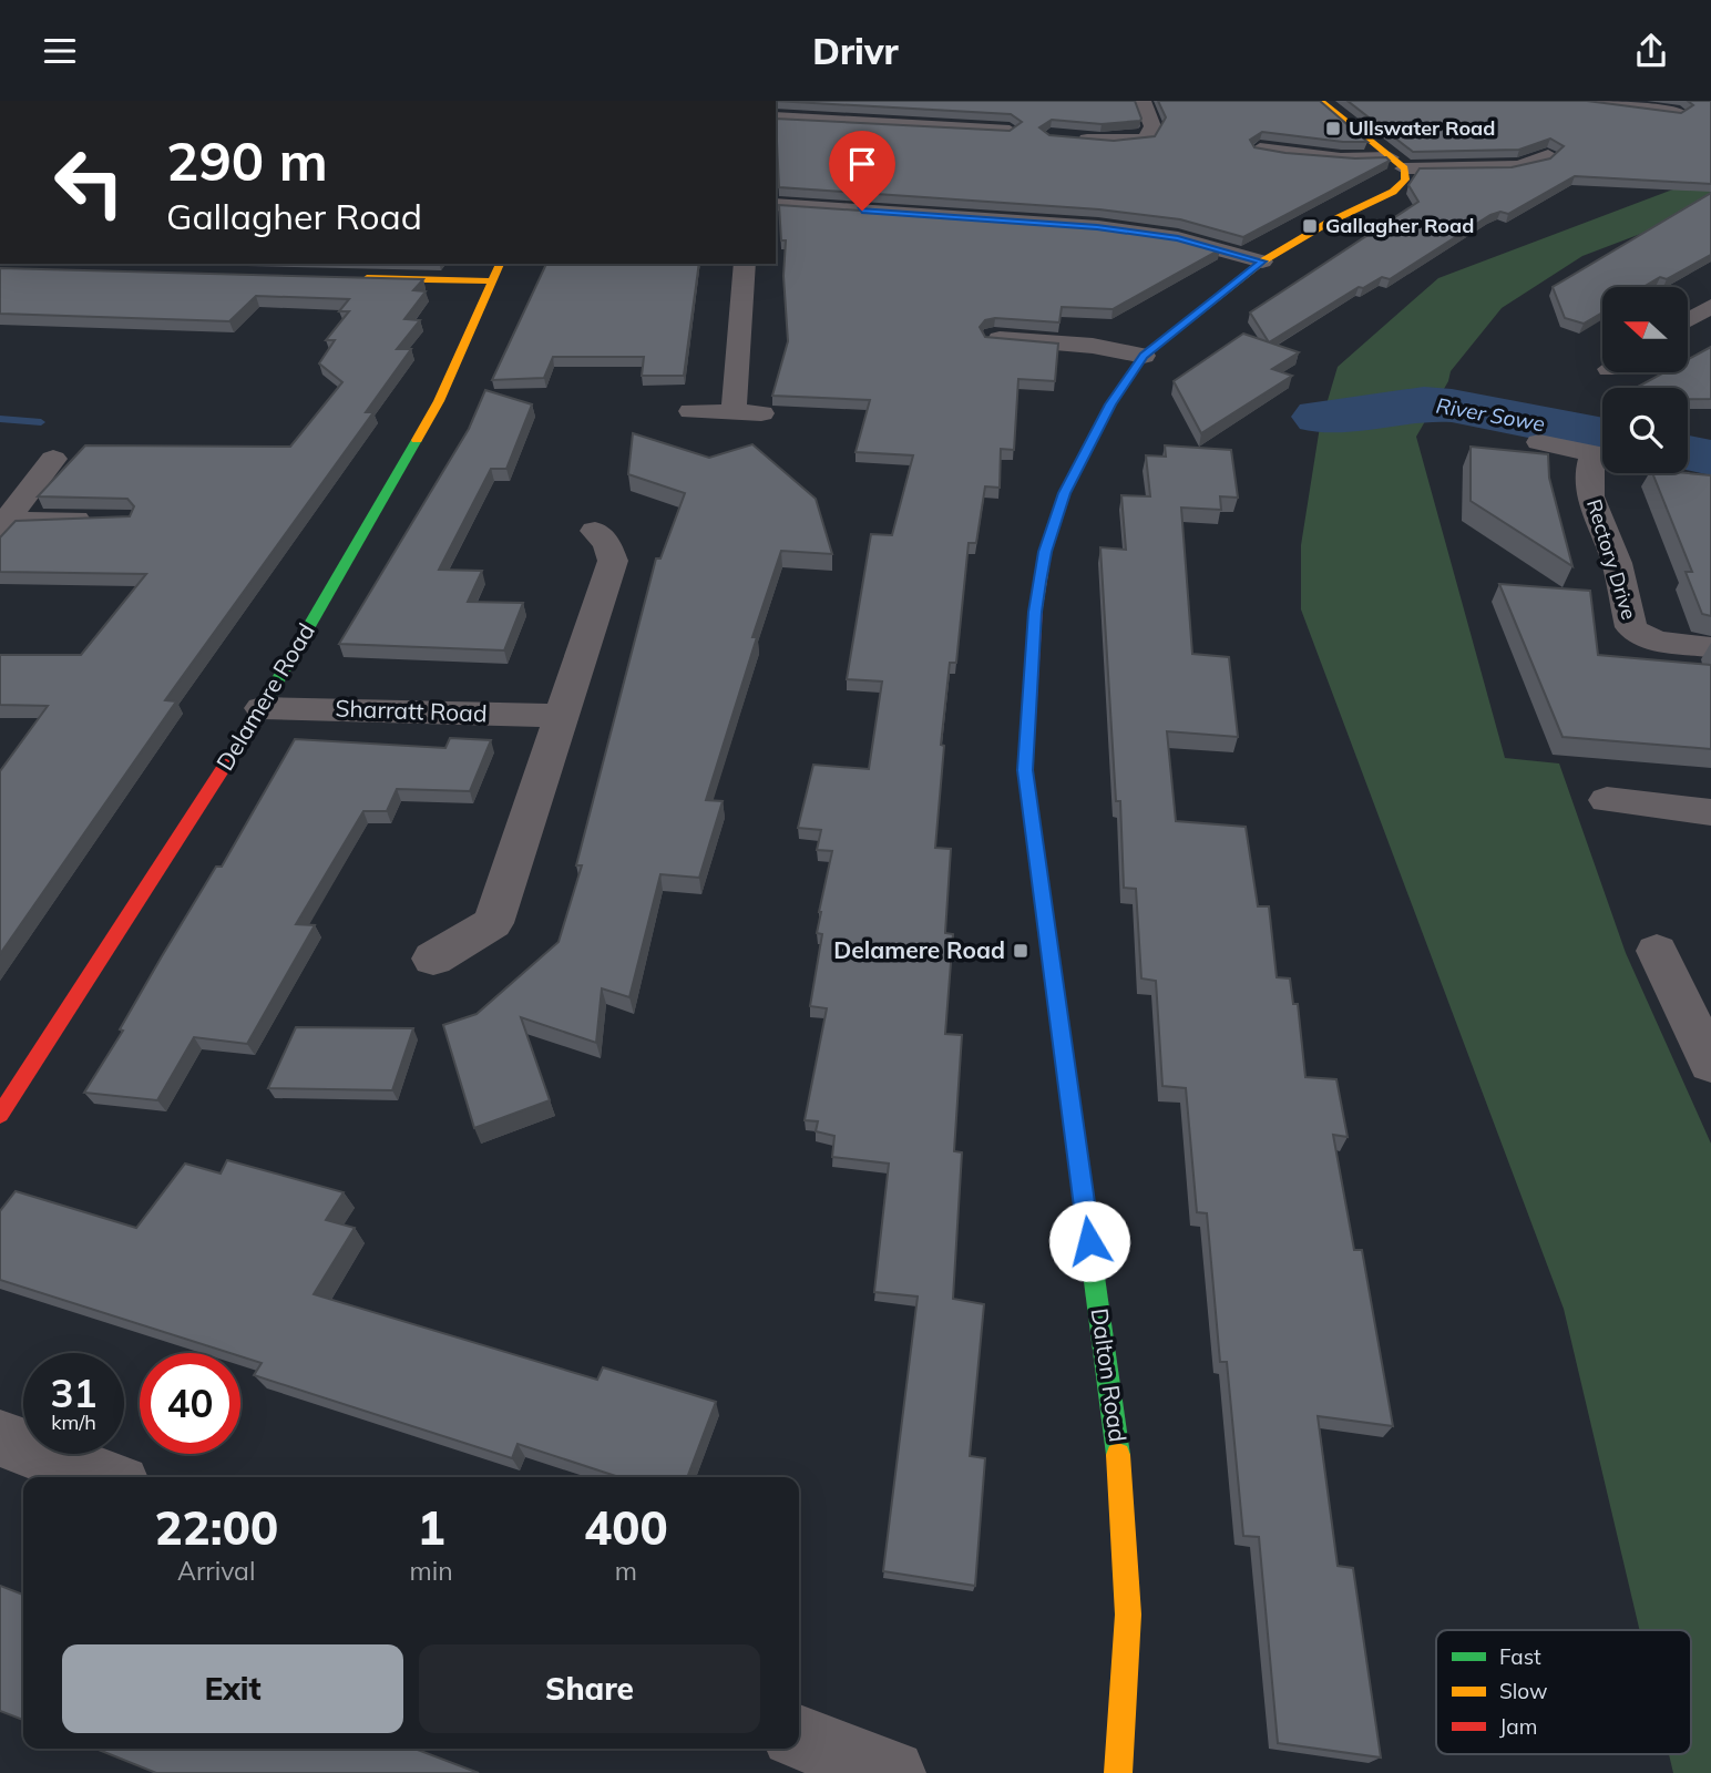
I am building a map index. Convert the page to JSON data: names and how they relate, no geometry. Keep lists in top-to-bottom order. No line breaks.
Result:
{"streets":{"street":["Rectory Drive","Delamere Road","Sharratt Road","Dalton Road"]},"crossings":[["Delamere Road","Sharratt Road"]],"water":["River Sowe"],"places":{"transit":["Ullswater Road","Gallagher Road","Delamere Road"]},"legend":["Fast","Slow","Jam"],"north":"left","page":{"header":"Drivr","turn":["290 m","Gallagher Road"],"speed":"31 km/h","limit":"40","eta":["22:00","Arrival","1","min","400","m"],"buttons":["Exit","Share"]}}
